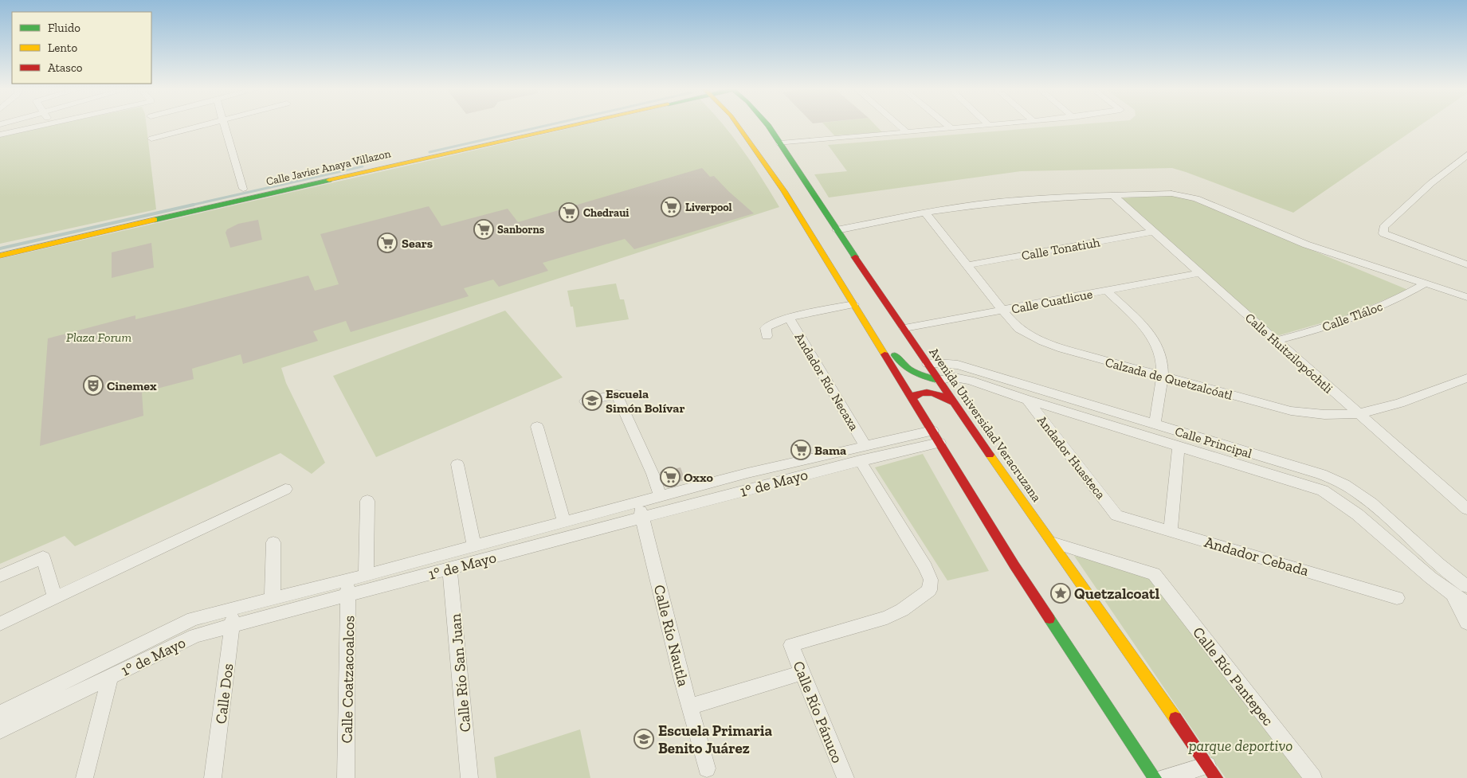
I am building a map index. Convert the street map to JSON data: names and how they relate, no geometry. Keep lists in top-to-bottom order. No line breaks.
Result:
{"streets":{"main road":["Calle Javier Anaya Villazon","Avenida Universidad Veracruzana"],"street":["Calle Tonatiuh","Calle Cuatlicue","Calle Tláloc","Calle Huitzilopóchtli","Calzada de Quetzalcóatl","Andador Río Necaxa","Calle Principal","Andador Huasteca","1° de Mayo","Andador Cebada","Calle Río Nautla","Calle Río San Juan","Calle Río Pantepec","Calle Coatzacoalcos","Calle Dos","Calle Río Pánuco"]},"crossings":[["Calle Tonatiuh","Calle Huitzilopóchtli"],["Calle Tonatiuh","Calzada de Quetzalcóatl"],["Calle Cuatlicue","Calle Huitzilopóchtli"],["Calle Cuatlicue","Calzada de Quetzalcóatl"],["Calle Cuatlicue","Avenida Universidad Veracruzana"],["Calle Tláloc","Calle Huitzilopóchtli"],["Calle Huitzilopóchtli","Calzada de Quetzalcóatl"],["Andador Río Necaxa","1° de Mayo"],["Andador Río Necaxa","Calle Río Pánuco"],["Avenida Universidad Veracruzana","Calle Principal"],["Avenida Universidad Veracruzana","Calle Río Pantepec"],["Calle Principal","Andador Huasteca"],["Andador Huasteca","Andador Cebada"],["1° de Mayo","Calle Río Nautla"],["1° de Mayo","Calle Río San Juan"],["1° de Mayo","Calle Coatzacoalcos"],["1° de Mayo","Calle Dos"]],"parks":["Plaza Forum","parque deportivo"],"places":{"supermarket":["Liverpool","Chedraui","Sanborns","Sears","Bama","Oxxo"],"theatre":["Cinemex"],"school or university":["Escuela Simón Bolívar","Escuela Primaria Benito Juárez"],"place":["Quetzalcoatl"]},"legend":["Fluido","Lento","Atasco"]}
